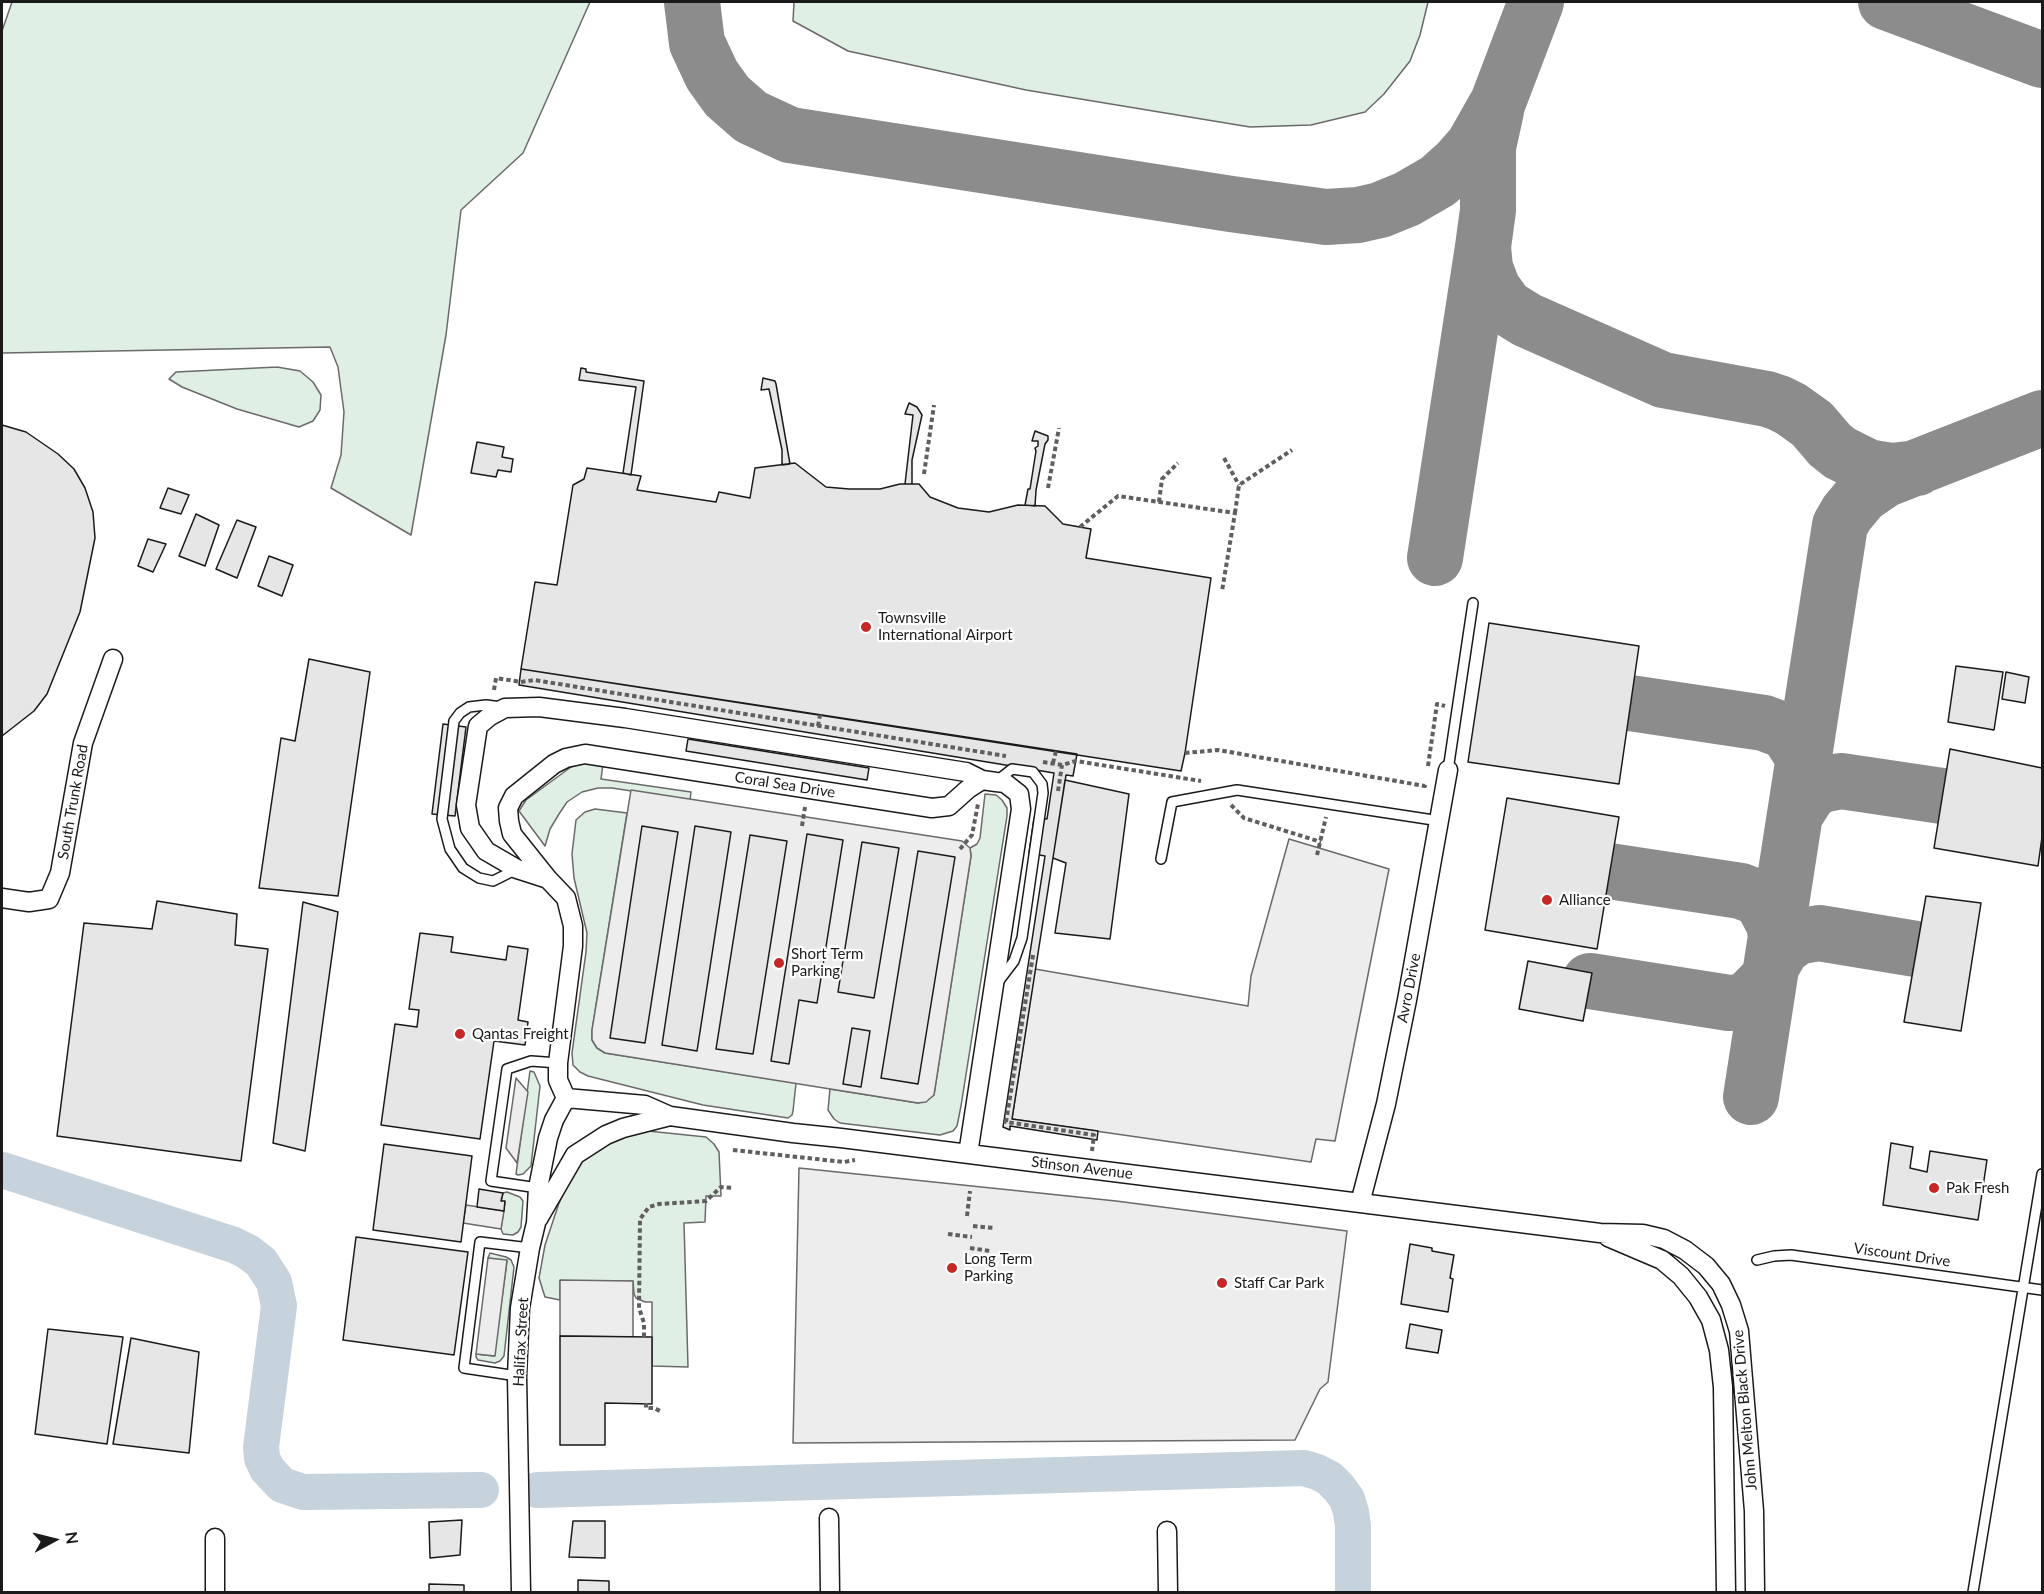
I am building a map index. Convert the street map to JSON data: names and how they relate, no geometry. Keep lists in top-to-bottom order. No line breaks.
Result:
{"streets":{"street":["Coral Sea Drive","South Trunk Road","Avro Drive","Stinson Avenue","Halifax Street","John Melton Black Drive"],"lane":["Viscount Drive"]},"crossings":[["Coral Sea Drive","Stinson Avenue"],["Coral Sea Drive","Halifax Street"],["Avro Drive","Stinson Avenue"],["Stinson Avenue","Halifax Street"],["Stinson Avenue","John Melton Black Drive"]],"places":["Townsville International Airport","Alliance","Short Term Parking","Qantas Freight","Pak Fresh","Long Term Parking","Staff Car Park"],"north":"right"}
